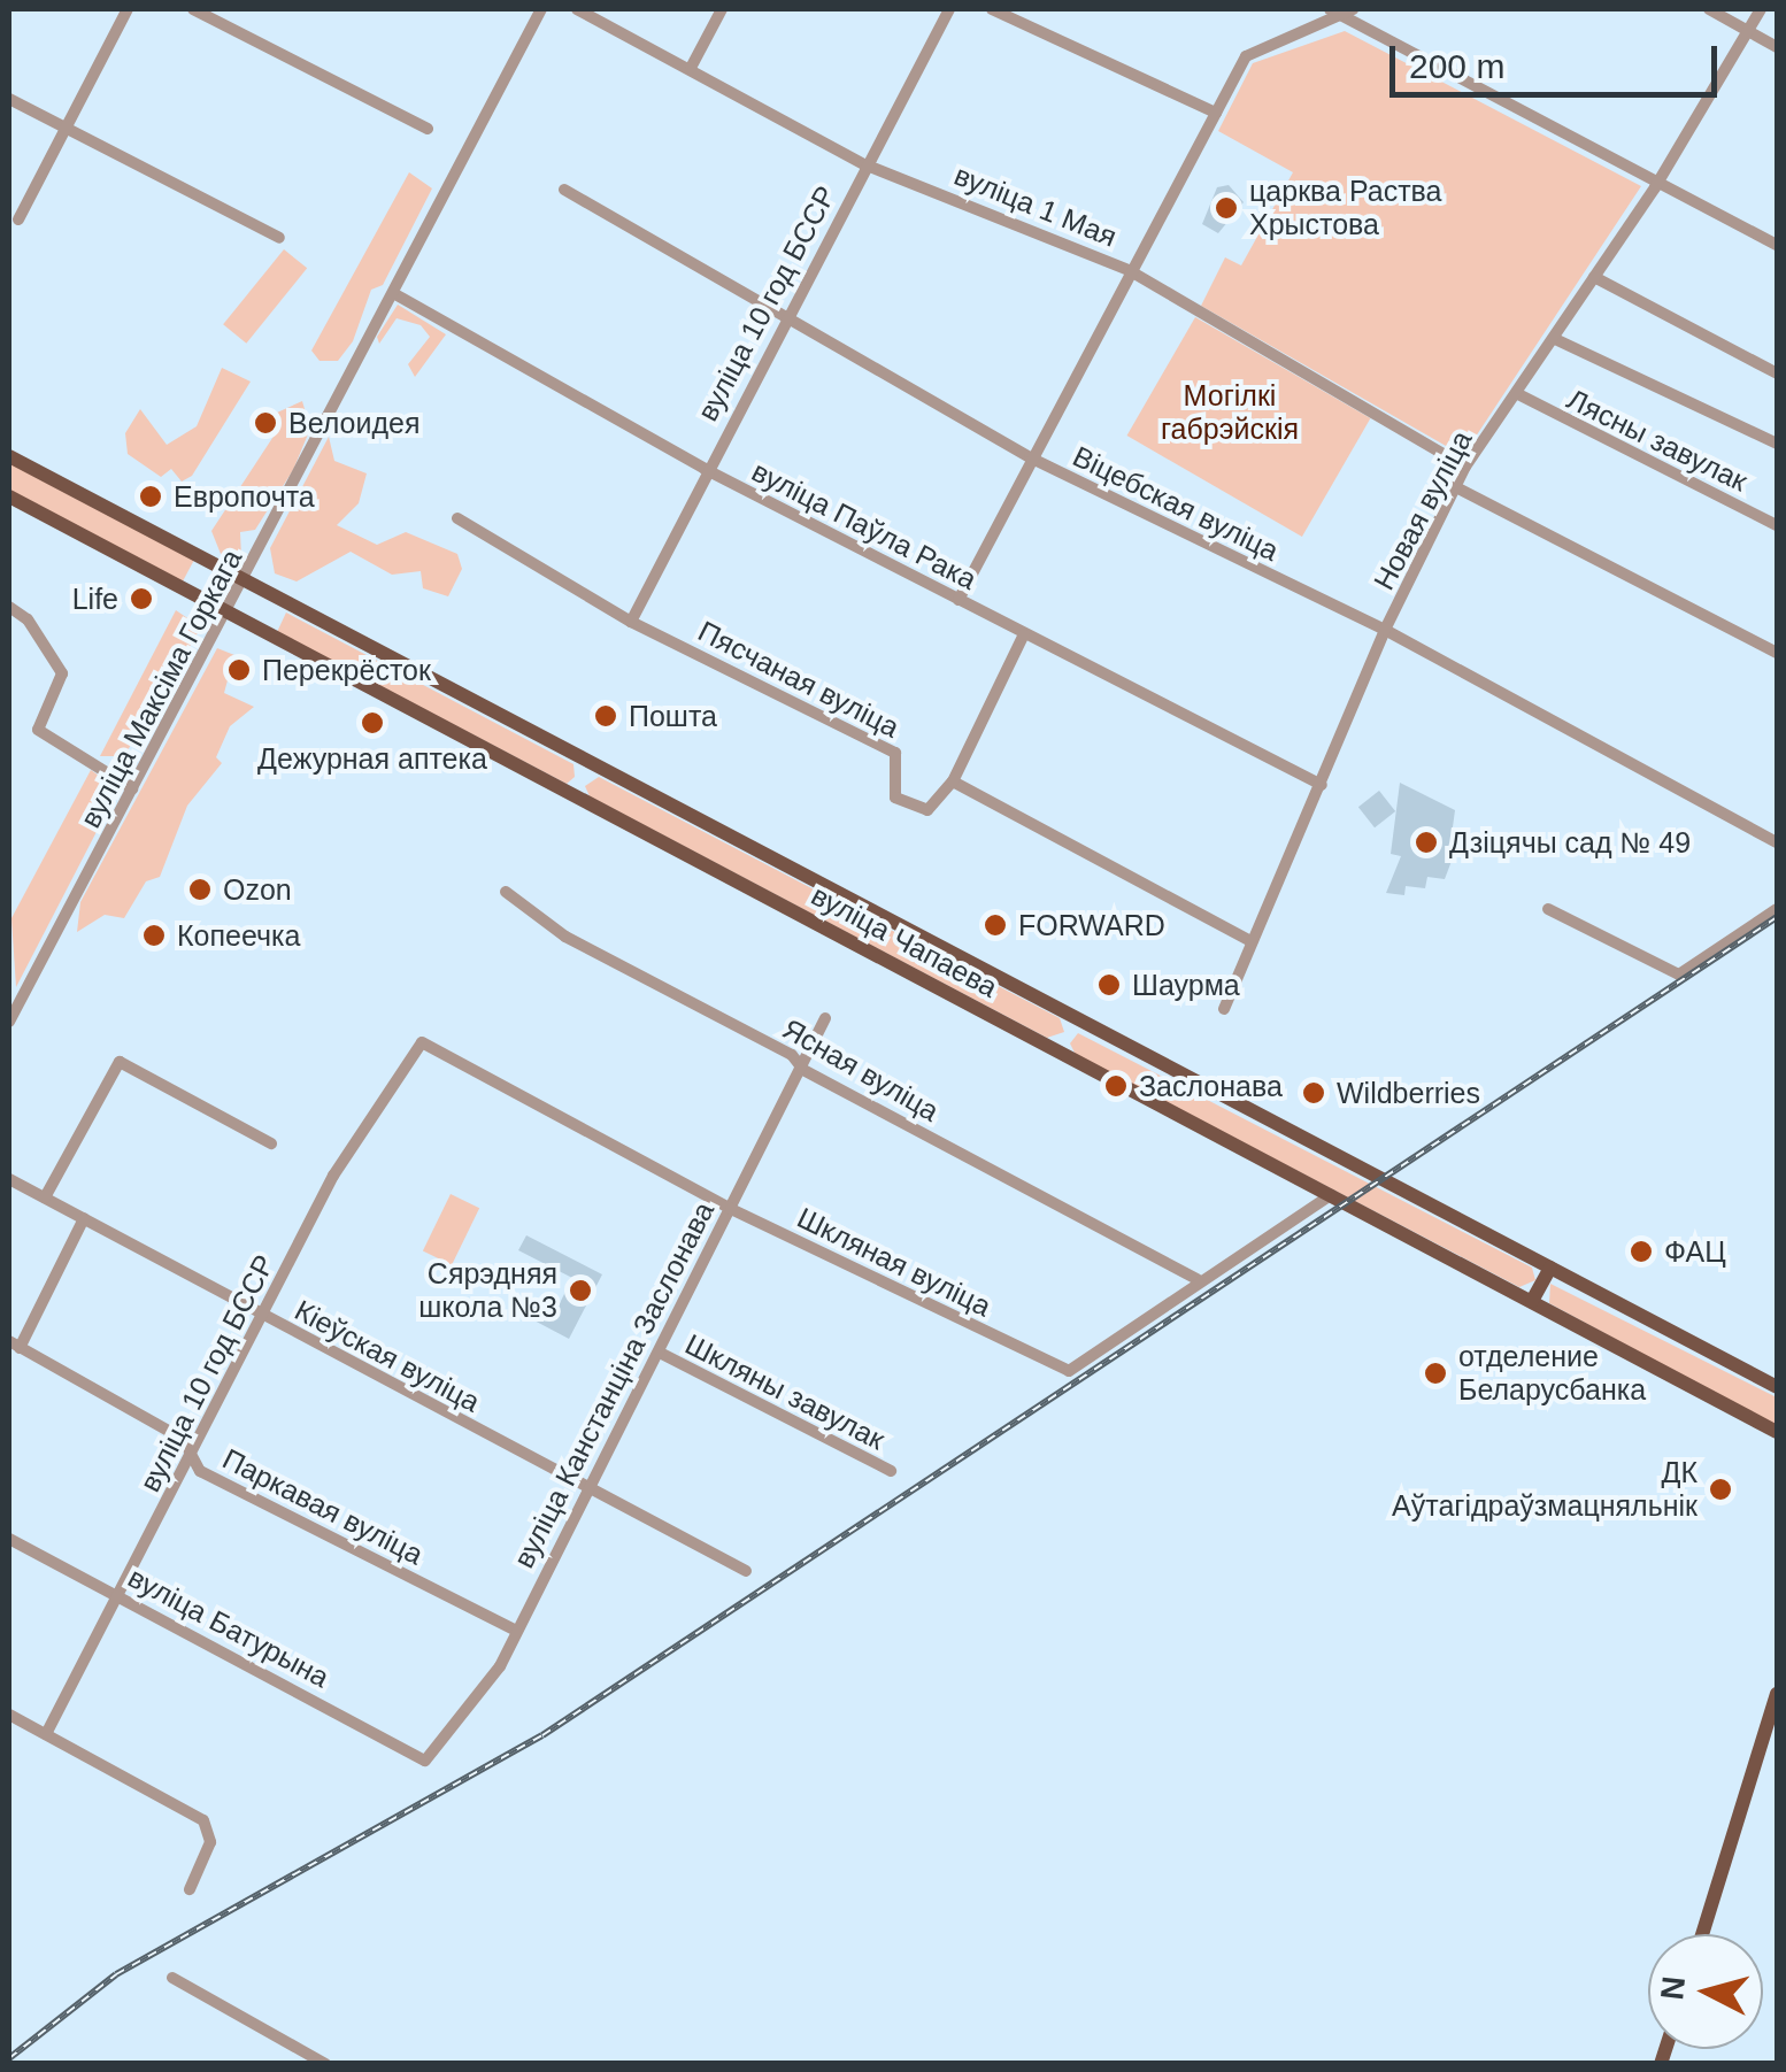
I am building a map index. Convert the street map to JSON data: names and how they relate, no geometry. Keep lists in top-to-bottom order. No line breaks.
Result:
{"streets":{"main road":["вуліца Чапаева"],"street":["вуліца 1 Мая","вуліца 10 год БССР","Лясны завулак","Віцебская вуліца","Новая вуліца","вуліца Паўла Рака","Пясчаная вуліца","вуліца Максіма Горкага","Ясная вуліца","Шкляная вуліца","Кіеўская вуліца","вуліца Канстанціна Заслонава","Шкляны завулак","Паркавая вуліца","вуліца Батурына"]},"crossings":[["вуліца 1 Мая","вуліца 10 год БССР"],["вуліца 1 Мая","Новая вуліца"],["вуліца 10 год БССР","Віцебская вуліца"],["вуліца 10 год БССР","вуліца Паўла Рака"],["вуліца 10 год БССР","Пясчаная вуліца"],["вуліца 10 год БССР","Шкляная вуліца"],["вуліца 10 год БССР","Кіеўская вуліца"],["вуліца 10 год БССР","Паркавая вуліца"],["вуліца 10 год БССР","вуліца Батурына"],["Лясны завулак","Новая вуліца"],["Віцебская вуліца","Новая вуліца"],["Новая вуліца","вуліца Паўла Рака"],["вуліца Паўла Рака","вуліца Максіма Горкага"],["вуліца Максіма Горкага","вуліца Чапаева"],["вуліца Чапаева","Шкляная вуліца"],["Ясная вуліца","Шкляная вуліца"],["Ясная вуліца","вуліца Канстанціна Заслонава"],["Шкляная вуліца","вуліца Канстанціна Заслонава"],["Кіеўская вуліца","вуліца Канстанціна Заслонава"],["вуліца Канстанціна Заслонава","Шкляны завулак"],["вуліца Канстанціна Заслонава","Паркавая вуліца"],["вуліца Канстанціна Заслонава","вуліца Батурына"]],"parks":["Могілкі габрэйскія"],"places":["царква Раства Хрыстова","Велоидея","Европочта","Life","Перекрёсток","Пошта","Дежурная аптека","Дзіцячы сад № 49","Ozon","FORWARD","Копеечка","Шаурма","Заслонава","Wildberries","ФАЦ","Сярэдняя школа №3","отделение Беларусбанка","ДК Аўтагідраўзмацняльнік"],"scale_bar":"200 m","north":"left"}
